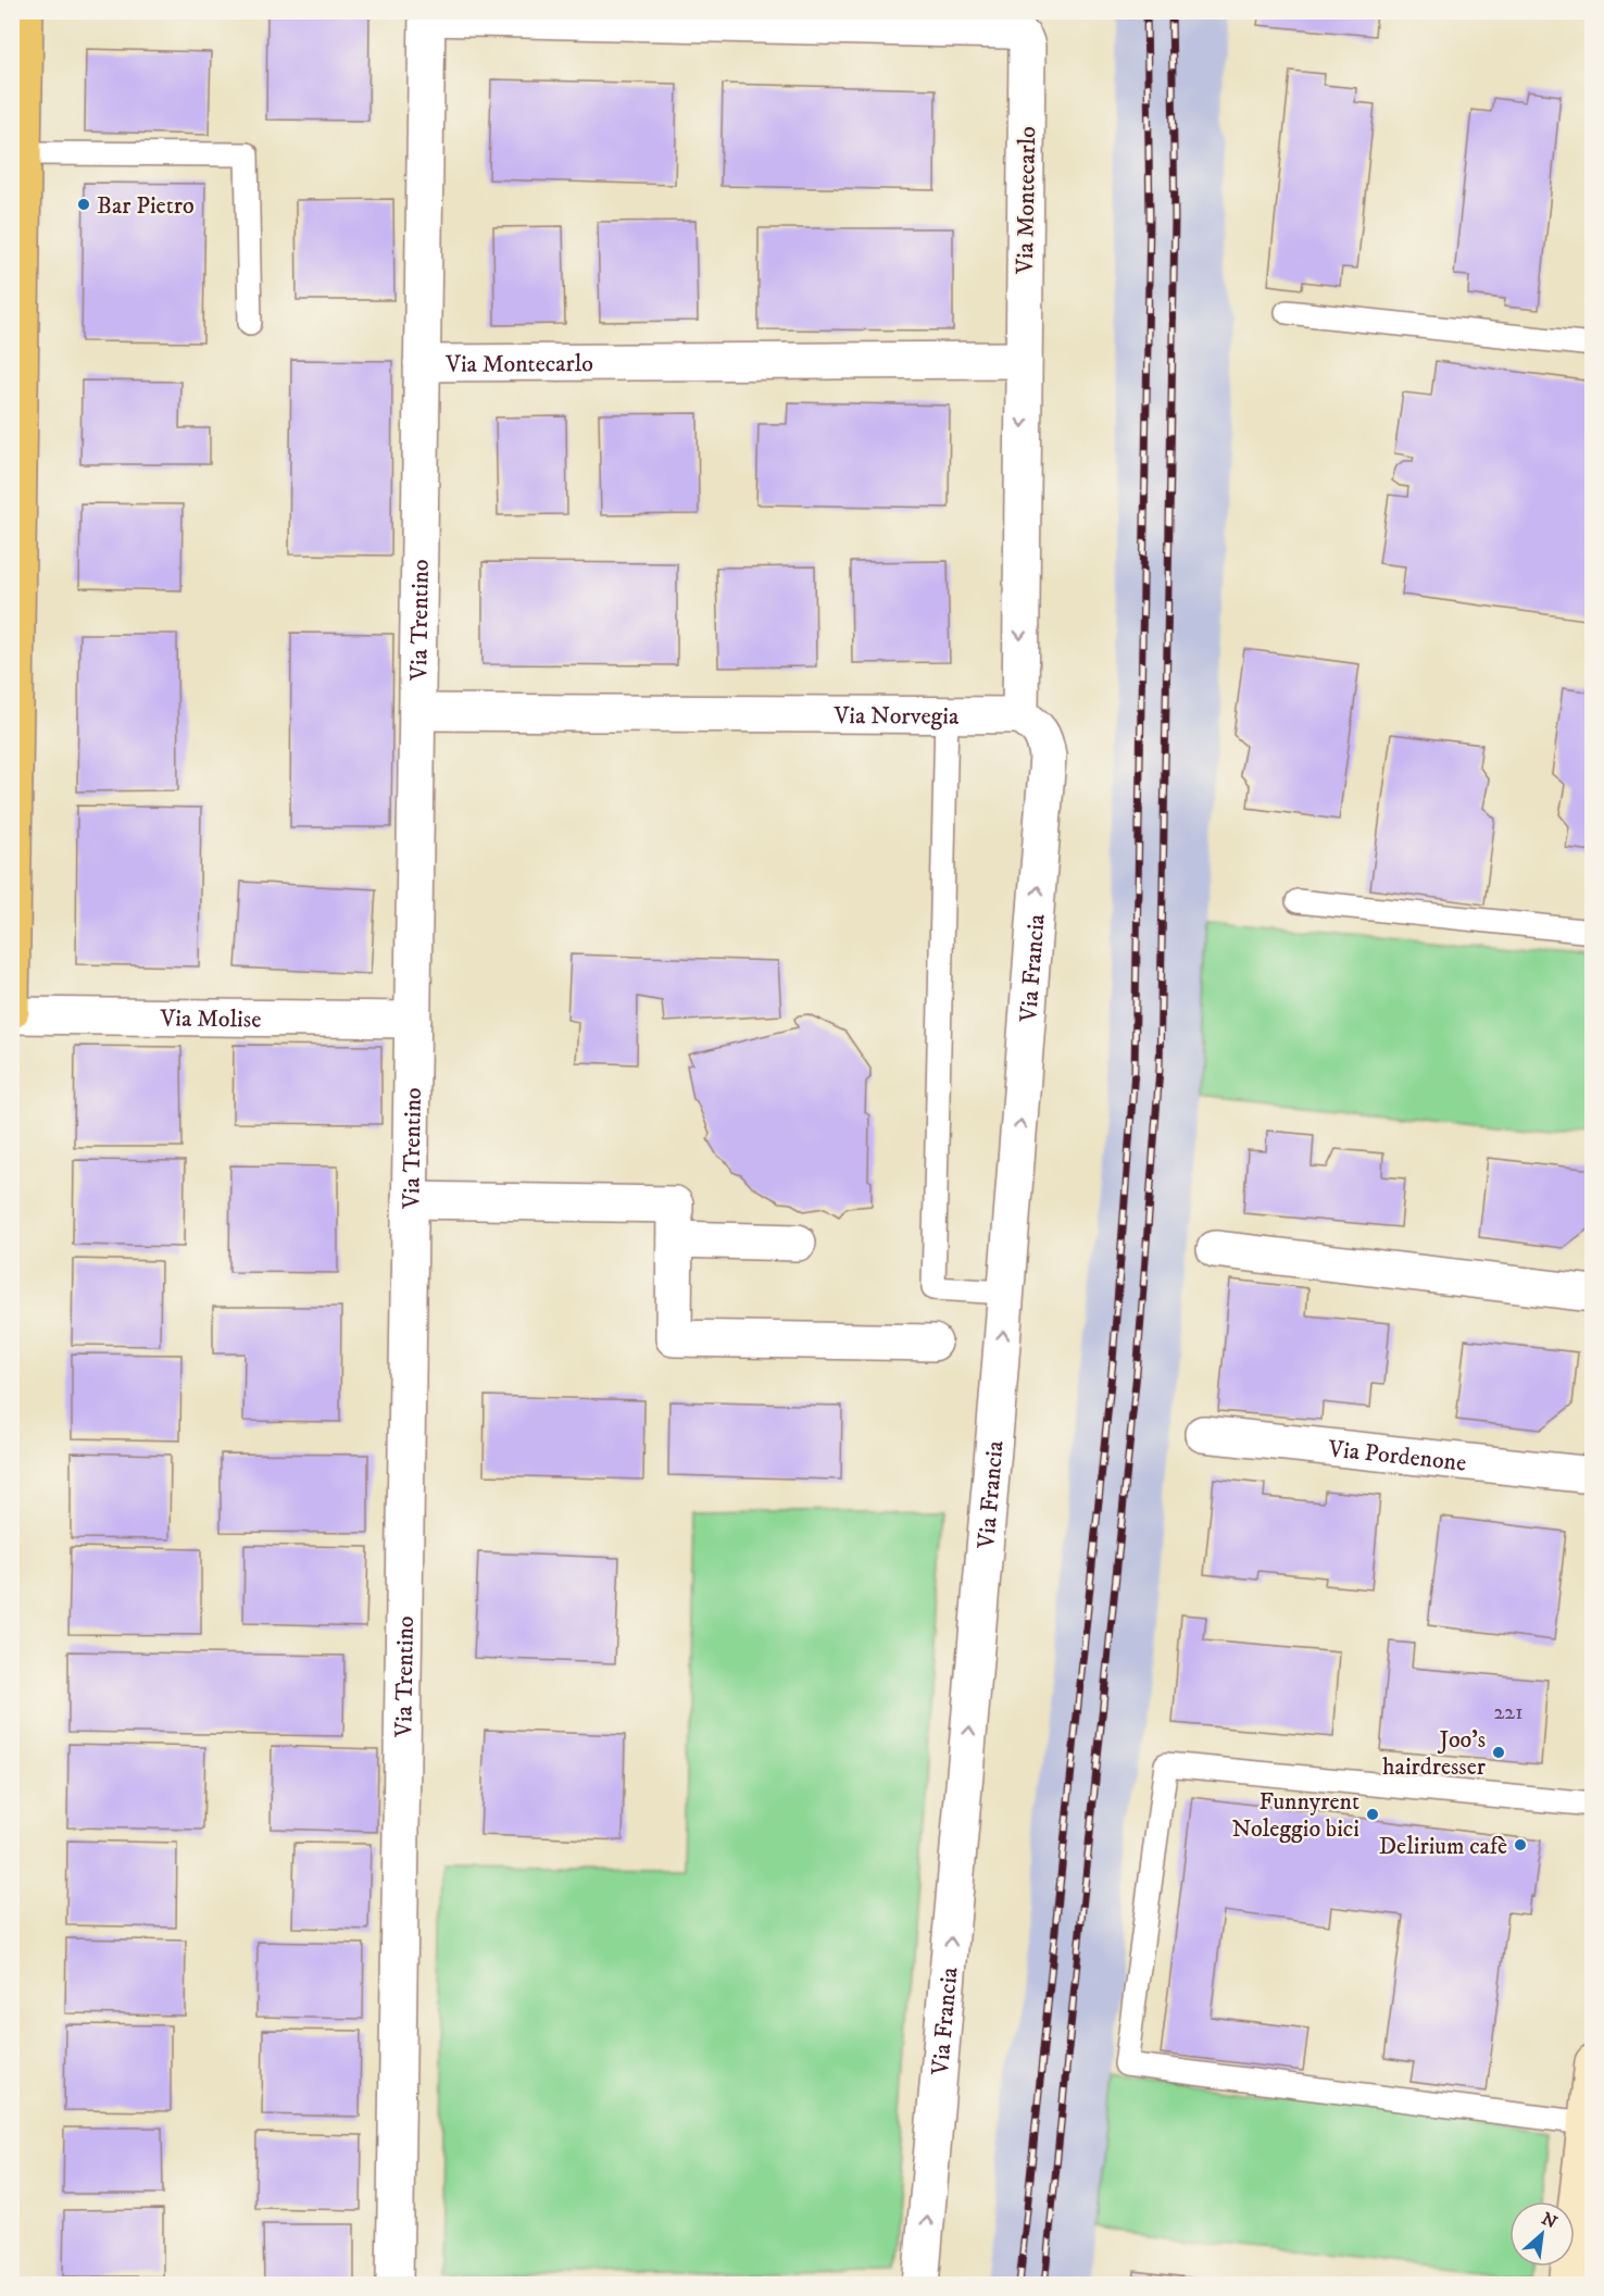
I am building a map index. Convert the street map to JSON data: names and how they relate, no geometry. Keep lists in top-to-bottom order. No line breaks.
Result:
{"streets":{"street":["Via Montecarlo","Via Trentino","Via Norvegia","Via Francia","Via Molise","Via Pordenone"]},"crossings":[["Via Montecarlo","Via Trentino"],["Via Trentino","Via Norvegia"],["Via Trentino","Via Molise"],["Via Norvegia","Via Francia"]],"one_way":["Via Francia"],"places":["Bar Pietro","Joo's hairdresser","Funnyrent Noleggio bici","Delirium cafè"],"house_numbers":["221"],"north":"top right"}
